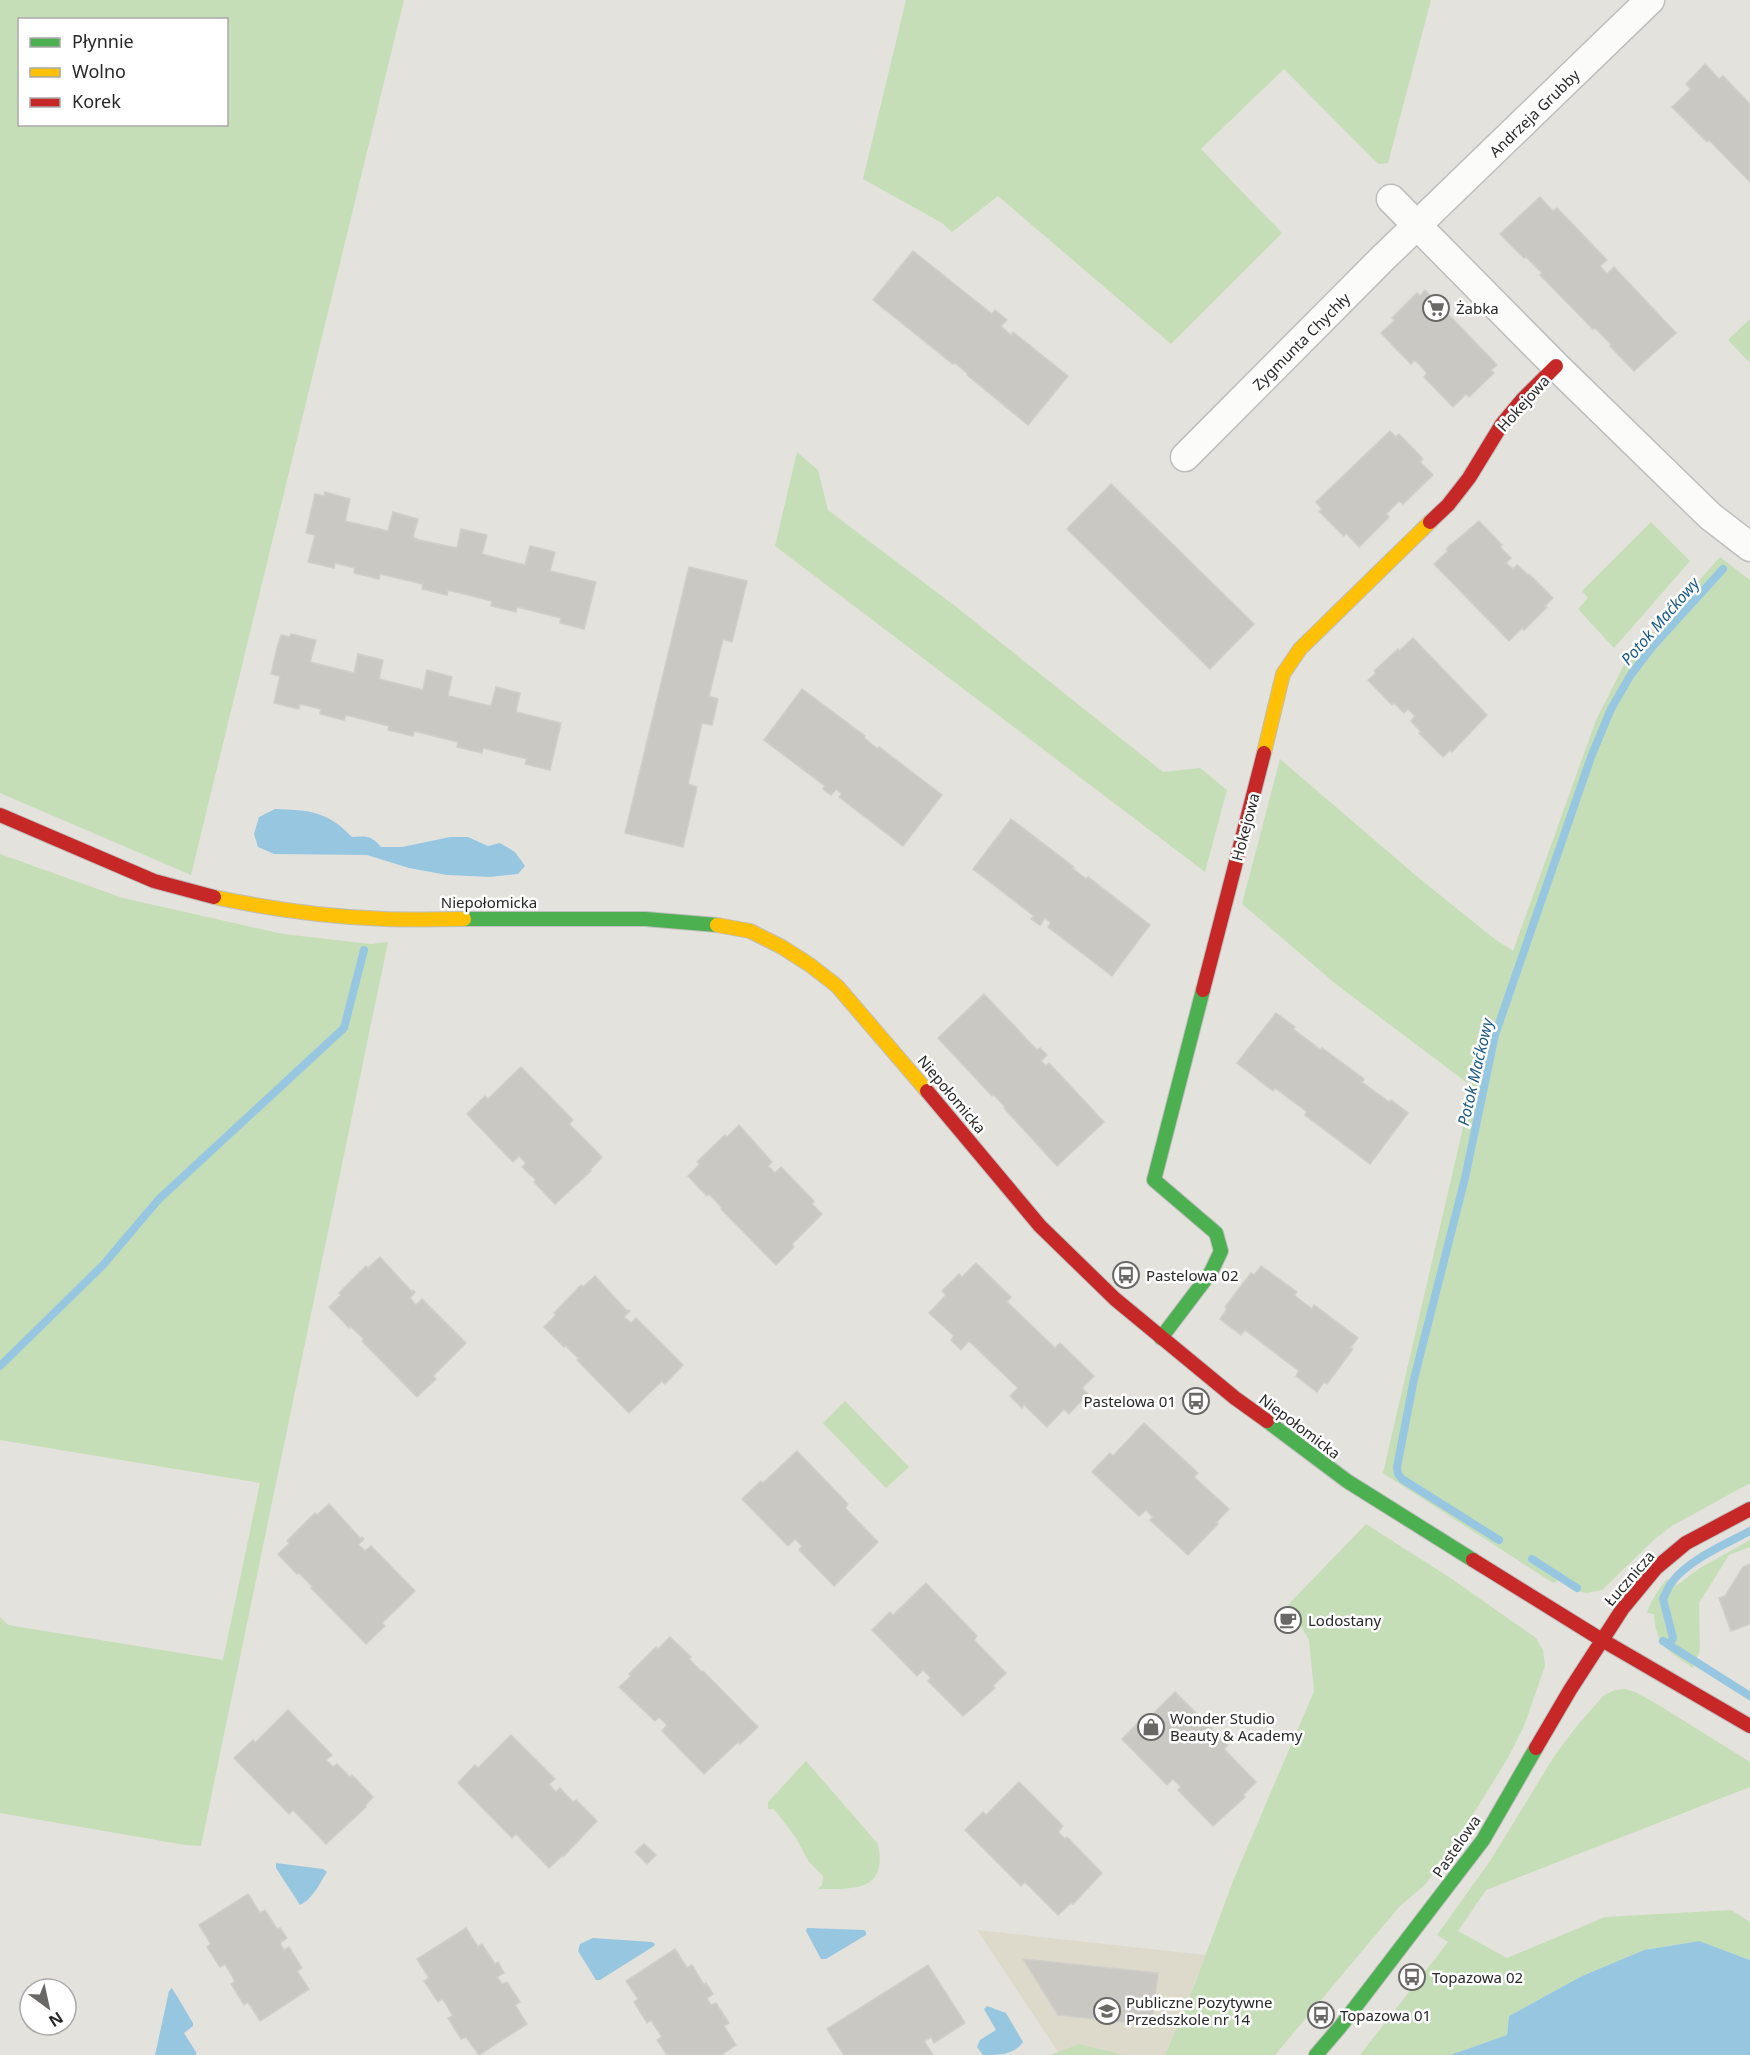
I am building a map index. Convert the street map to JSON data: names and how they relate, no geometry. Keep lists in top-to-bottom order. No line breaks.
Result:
{"streets":{"main road":["Hokejowa","Niepołomicka","Łucznicza","Pastelowa"],"street":["Andrzeja Grubby","Zygmunta Chychły"]},"crossings":[["Andrzeja Grubby","Zygmunta Chychły"],["Andrzeja Grubby","Hokejowa"],["Zygmunta Chychły","Hokejowa"],["Hokejowa","Niepołomicka"],["Niepołomicka","Łucznicza"],["Niepołomicka","Pastelowa"],["Łucznicza","Pastelowa"]],"water":["Potok Maćkowy"],"places":{"supermarket":["Żabka"],"bus stop":["Pastelowa 02","Pastelowa 01","Topazowa 02","Topazowa 01"],"cafe":["Lodostany"],"shop":["Wonder Studio Beauty & Academy"],"school or university":["Publiczne Pozytywne Przedszkole nr 14"]},"legend":["Płynnie","Wolno","Korek"],"north":"bottom right"}
